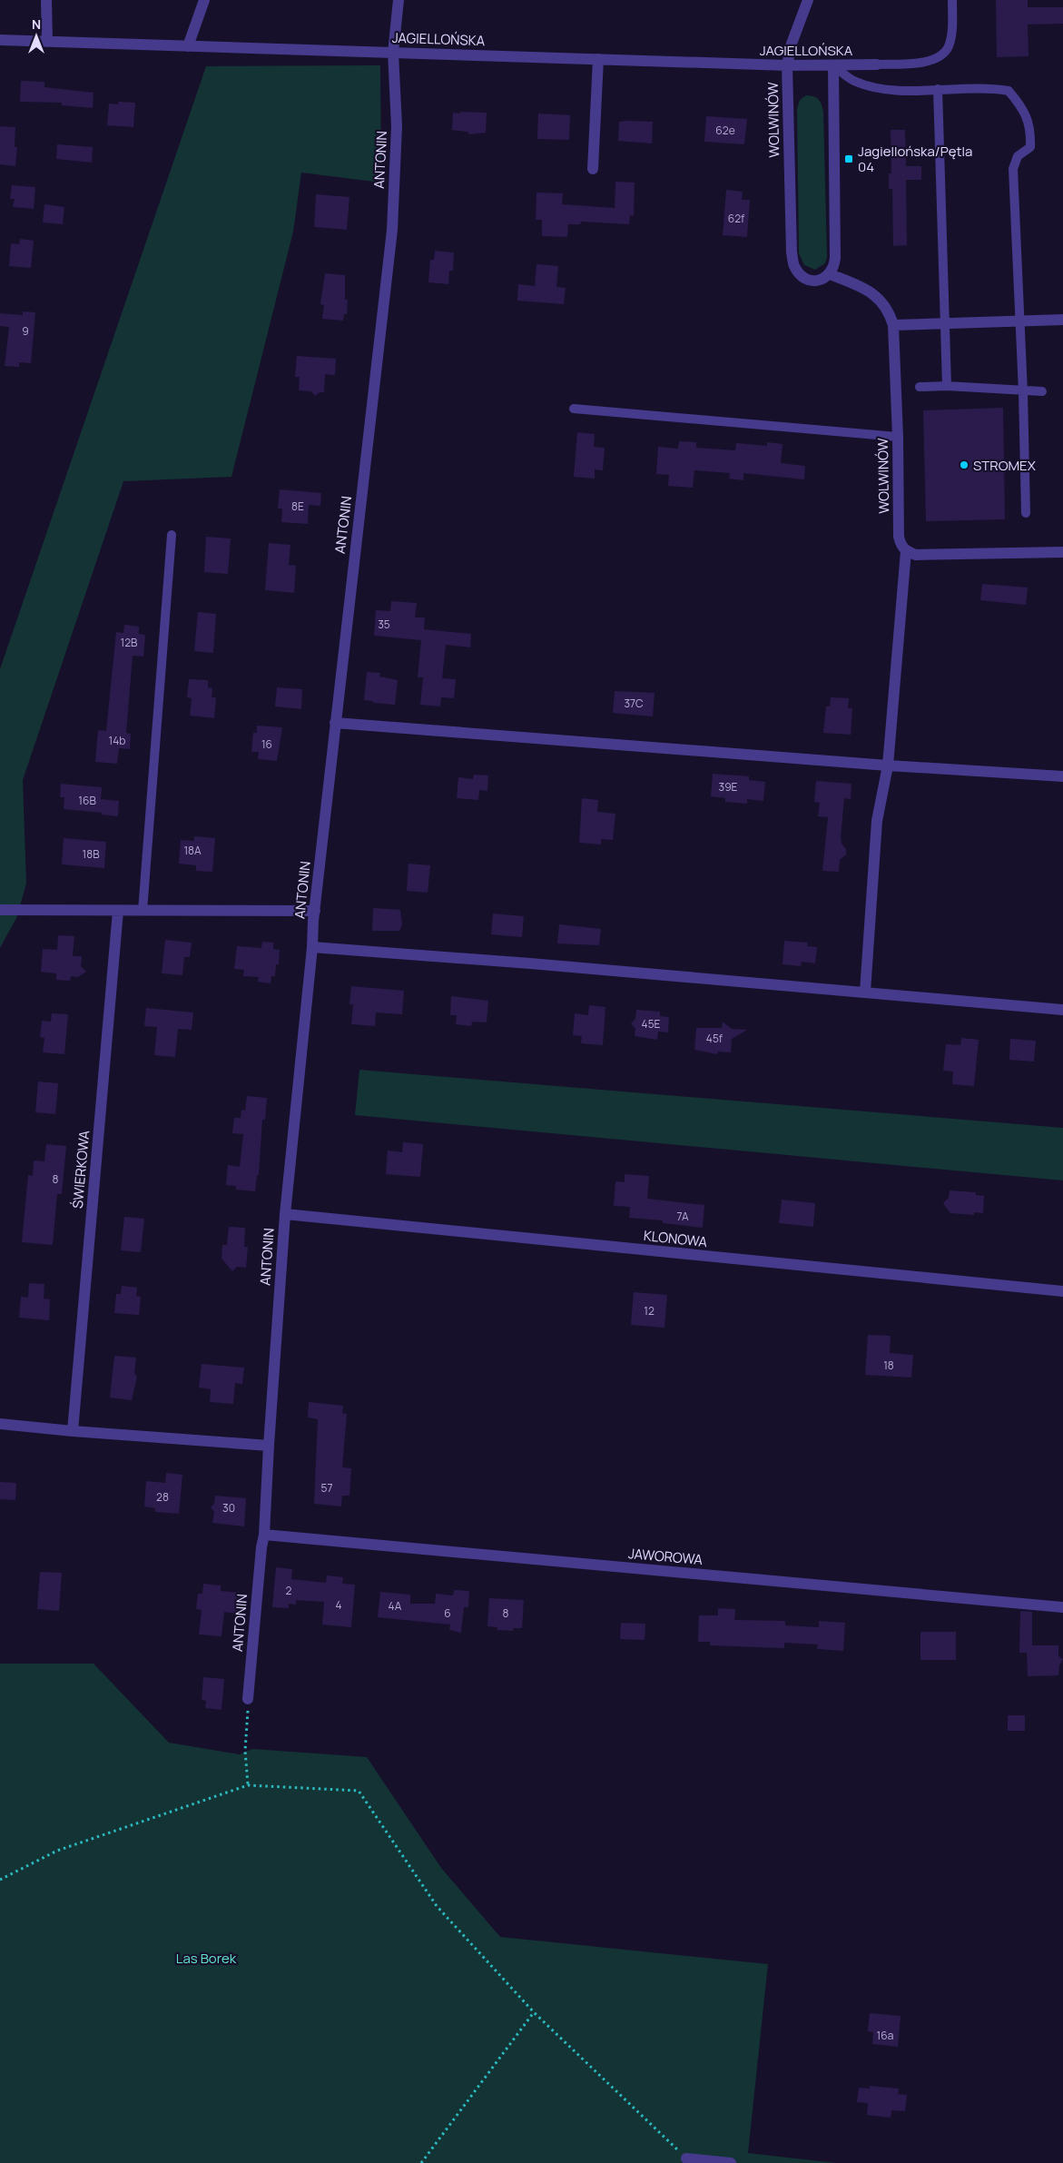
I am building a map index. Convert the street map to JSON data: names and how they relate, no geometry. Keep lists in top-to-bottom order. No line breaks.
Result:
{"streets":{"street":["JAGIELLOŃSKA","WOLWINÓW","ANTONIN","ŚWIERKOWA","KLONOWA","JAWOROWA"]},"crossings":[["JAGIELLOŃSKA","WOLWINÓW"],["JAGIELLOŃSKA","ANTONIN"],["ANTONIN","KLONOWA"],["ANTONIN","JAWOROWA"]],"parks":["Las Borek"],"places":{"transit":["Jagiellońska/Pętla 04"],"other":["STROMEX"]},"house_numbers":["62e","62f","9","8E","35","12B","37C","14b","16","39E","16B","18A","18B","45E","45f","8","7A","12","18","57","28","30","2","4","4A","6","8","16a"],"north":"top"}
